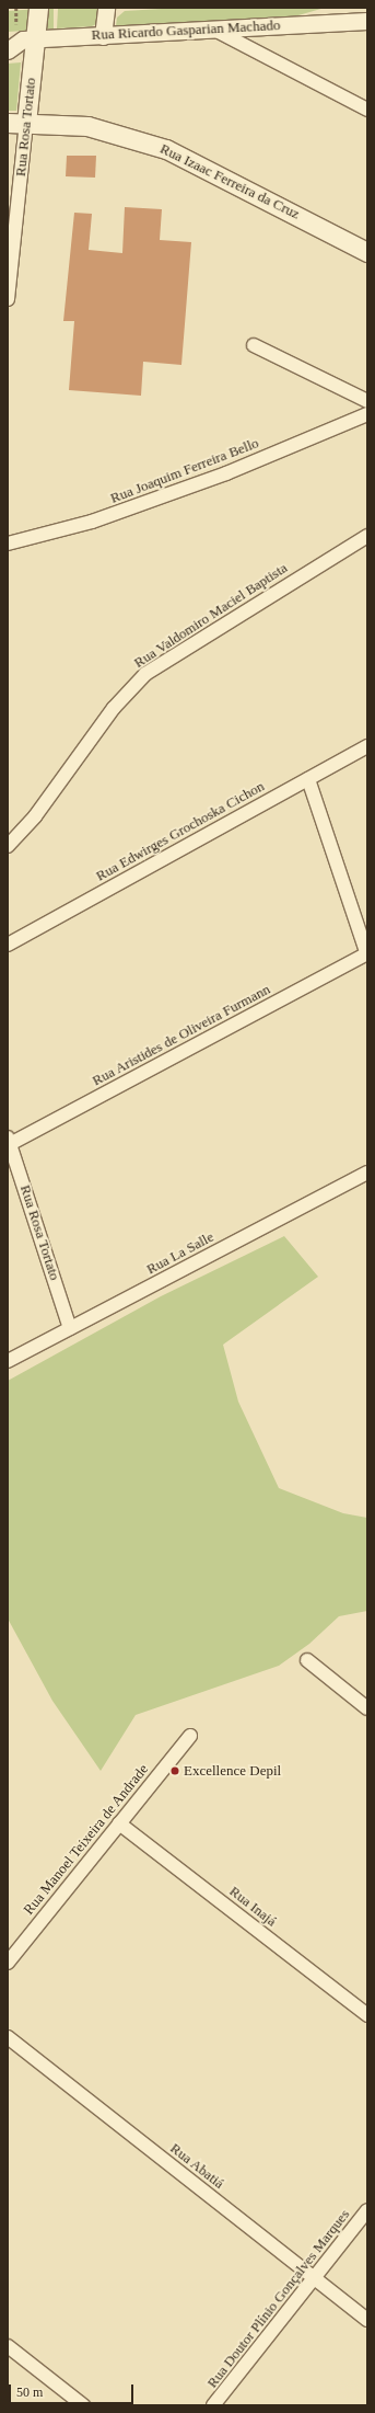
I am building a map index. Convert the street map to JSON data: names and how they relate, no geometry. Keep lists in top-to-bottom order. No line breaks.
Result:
{"streets":{"main road":["Rua Rosa Tortato","Rua Izaac Ferreira da Cruz"],"street":["Rua Ricardo Gasparian Machado","Rua Joaquim Ferreira Bello","Rua Valdomiro Maciel Baptista","Rua Edwirges Grochoska Cichon","Rua Aristides de Oliveira Furmann","Rua La Salle","Rua Manoel Teixeira de Andrade","Rua Inajá","Rua Abatiá","Rua Doutor Plínio Gonçalves Marques"]},"crossings":[["Rua Ricardo Gasparian Machado","Rua Rosa Tortato"],["Rua Rosa Tortato","Rua Izaac Ferreira da Cruz"],["Rua Rosa Tortato","Rua Aristides de Oliveira Furmann"],["Rua Rosa Tortato","Rua La Salle"],["Rua Manoel Teixeira de Andrade","Rua Inajá"],["Rua Abatiá","Rua Doutor Plínio Gonçalves Marques"]],"places":["Excellence Depil"],"scale_bar":"50 m"}
